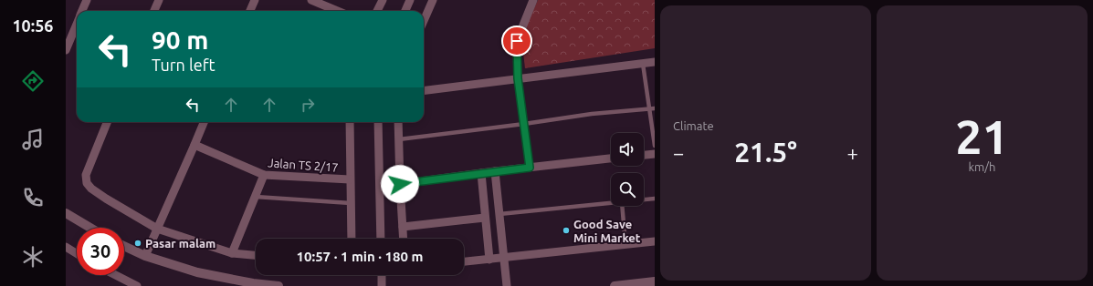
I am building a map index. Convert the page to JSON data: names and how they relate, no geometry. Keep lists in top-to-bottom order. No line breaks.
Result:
{"streets":{"street":["Jalan TS 2/17"]},"places":["Good Save Mini Market","Pasar malam"],"page":{"tabs":"10:56","tile":["Climate",["21","km/h"]],"turn":["90 m","Turn left"],"heat":["−","21.5°","+"],"limit":"30","trip":"10:57 · 1 min · 180 m"}}
